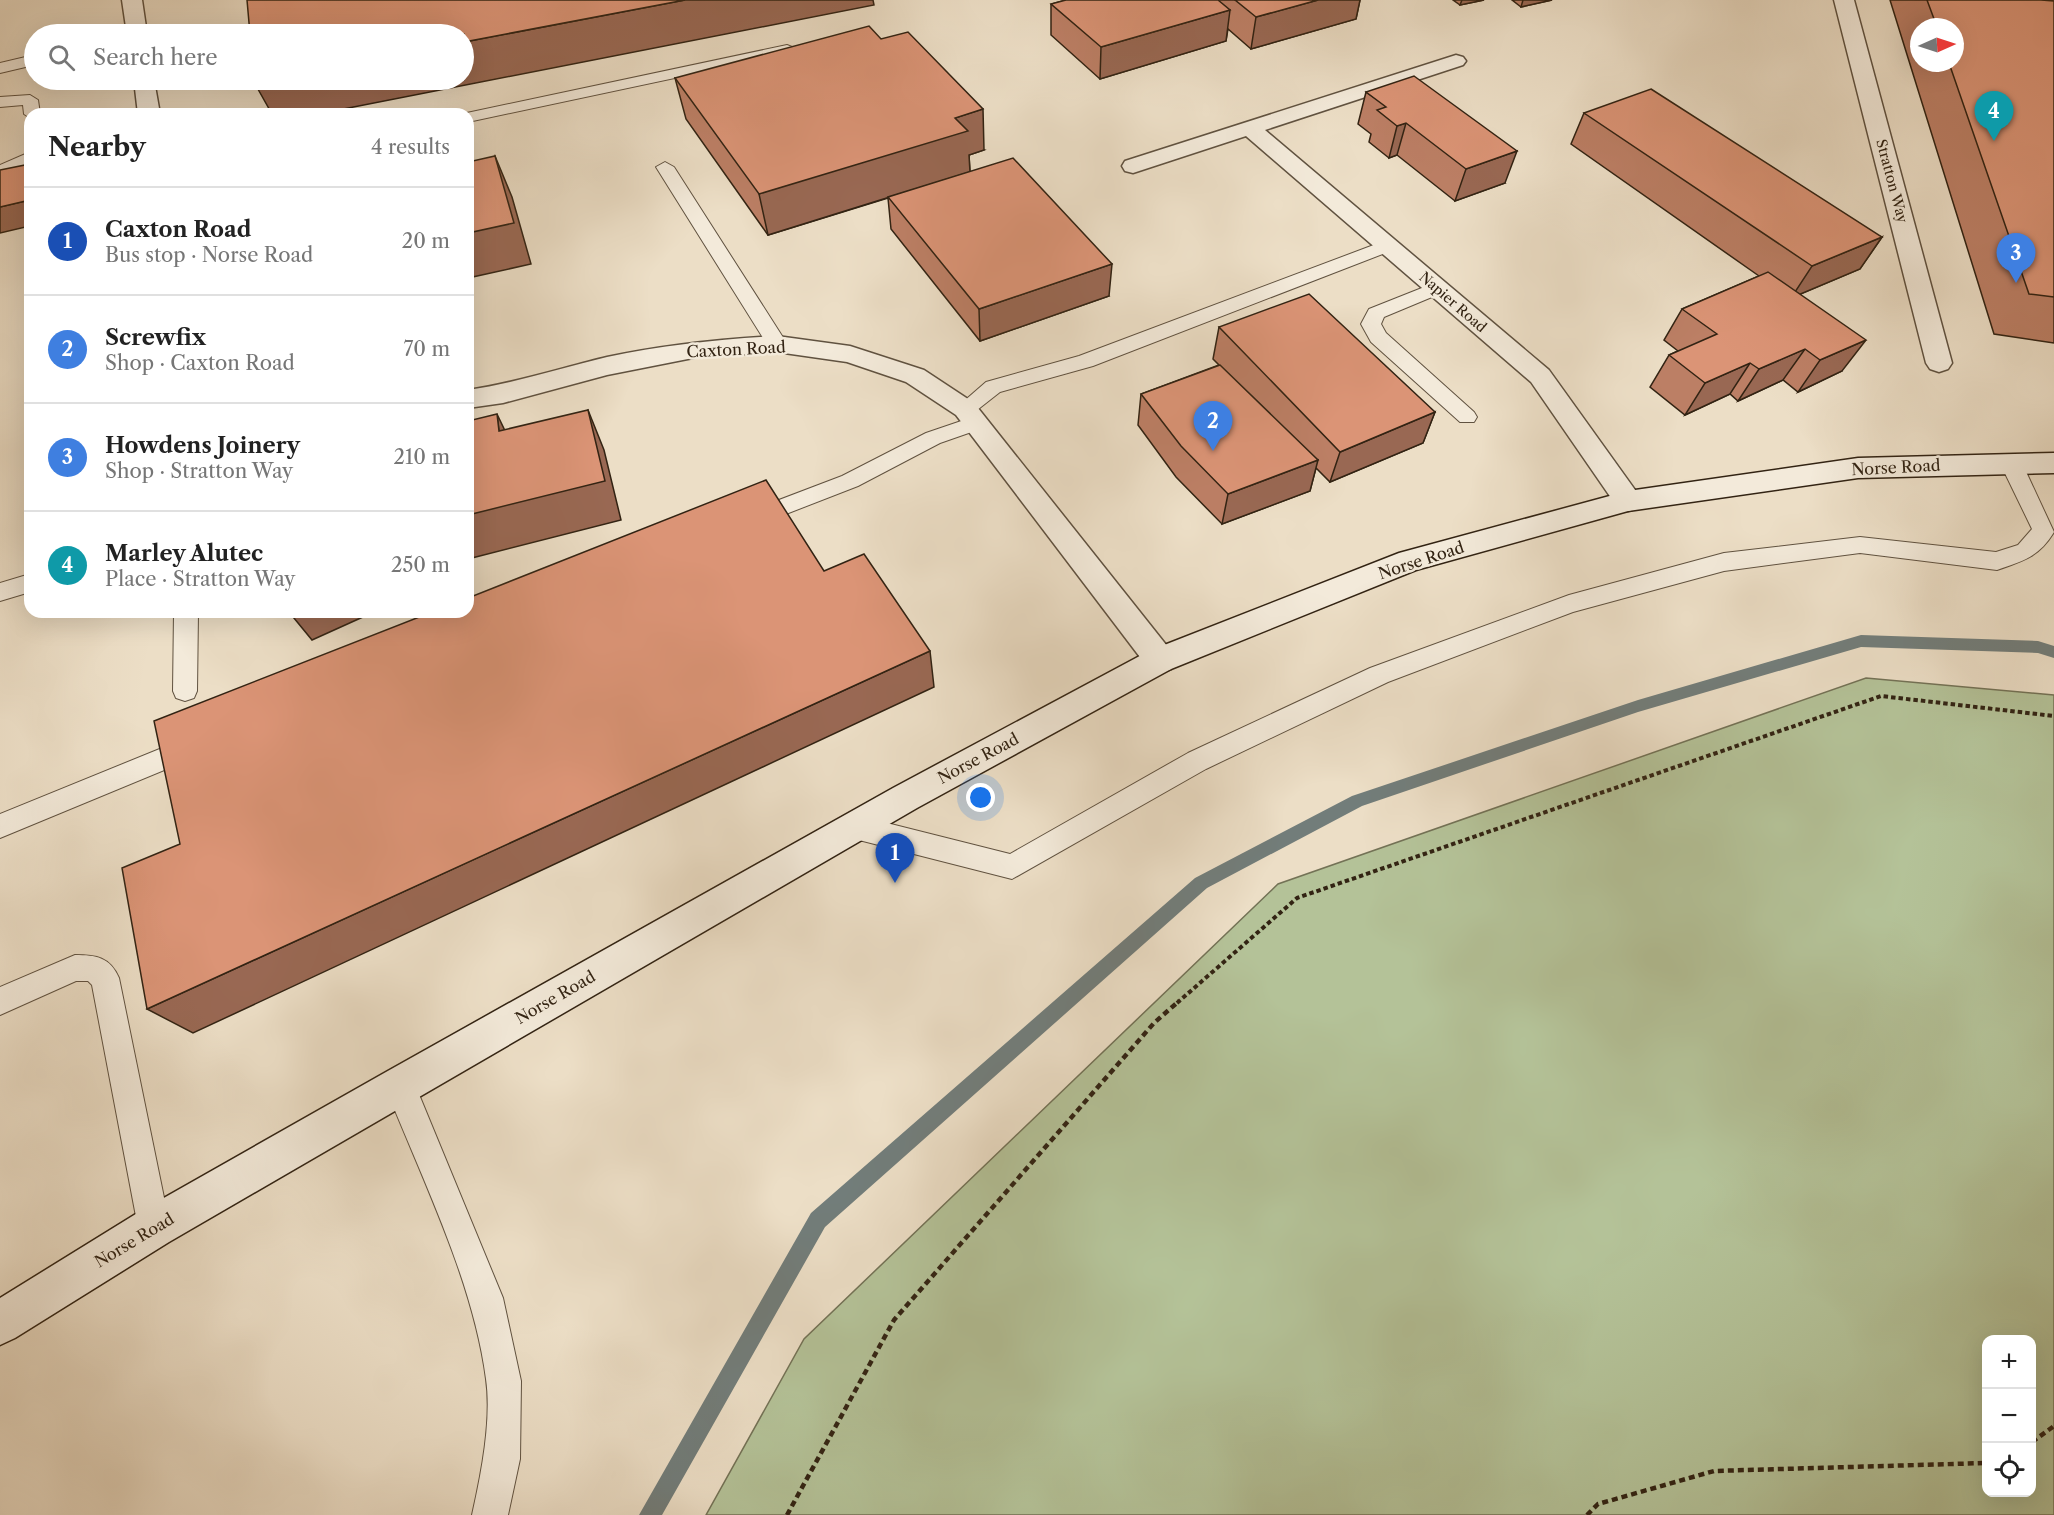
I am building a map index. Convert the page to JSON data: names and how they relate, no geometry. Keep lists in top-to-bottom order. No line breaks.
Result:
{"streets":{"street":["Stratton Way","Napier Road","Caxton Road","Norse Road"]},"crossings":[["Napier Road","Norse Road"],["Caxton Road","Norse Road"]],"north":"right","page":{"search":"Search here","pins":["4","3","2","1"],"heading":["Nearby","4 results"],"list":[{"mark":"1","name":"Caxton Road","note":"Bus stop · Norse Road","value":"20 m"},{"mark":"2","name":"Screwfix","note":"Shop · Caxton Road","value":"70 m"},{"mark":"3","name":"Howdens Joinery","note":"Shop · Stratton Way","value":"210 m"},{"mark":"4","name":"Marley Alutec","note":"Place · Stratton Way","value":"250 m"}],"map_buttons":["+","−"]}}
